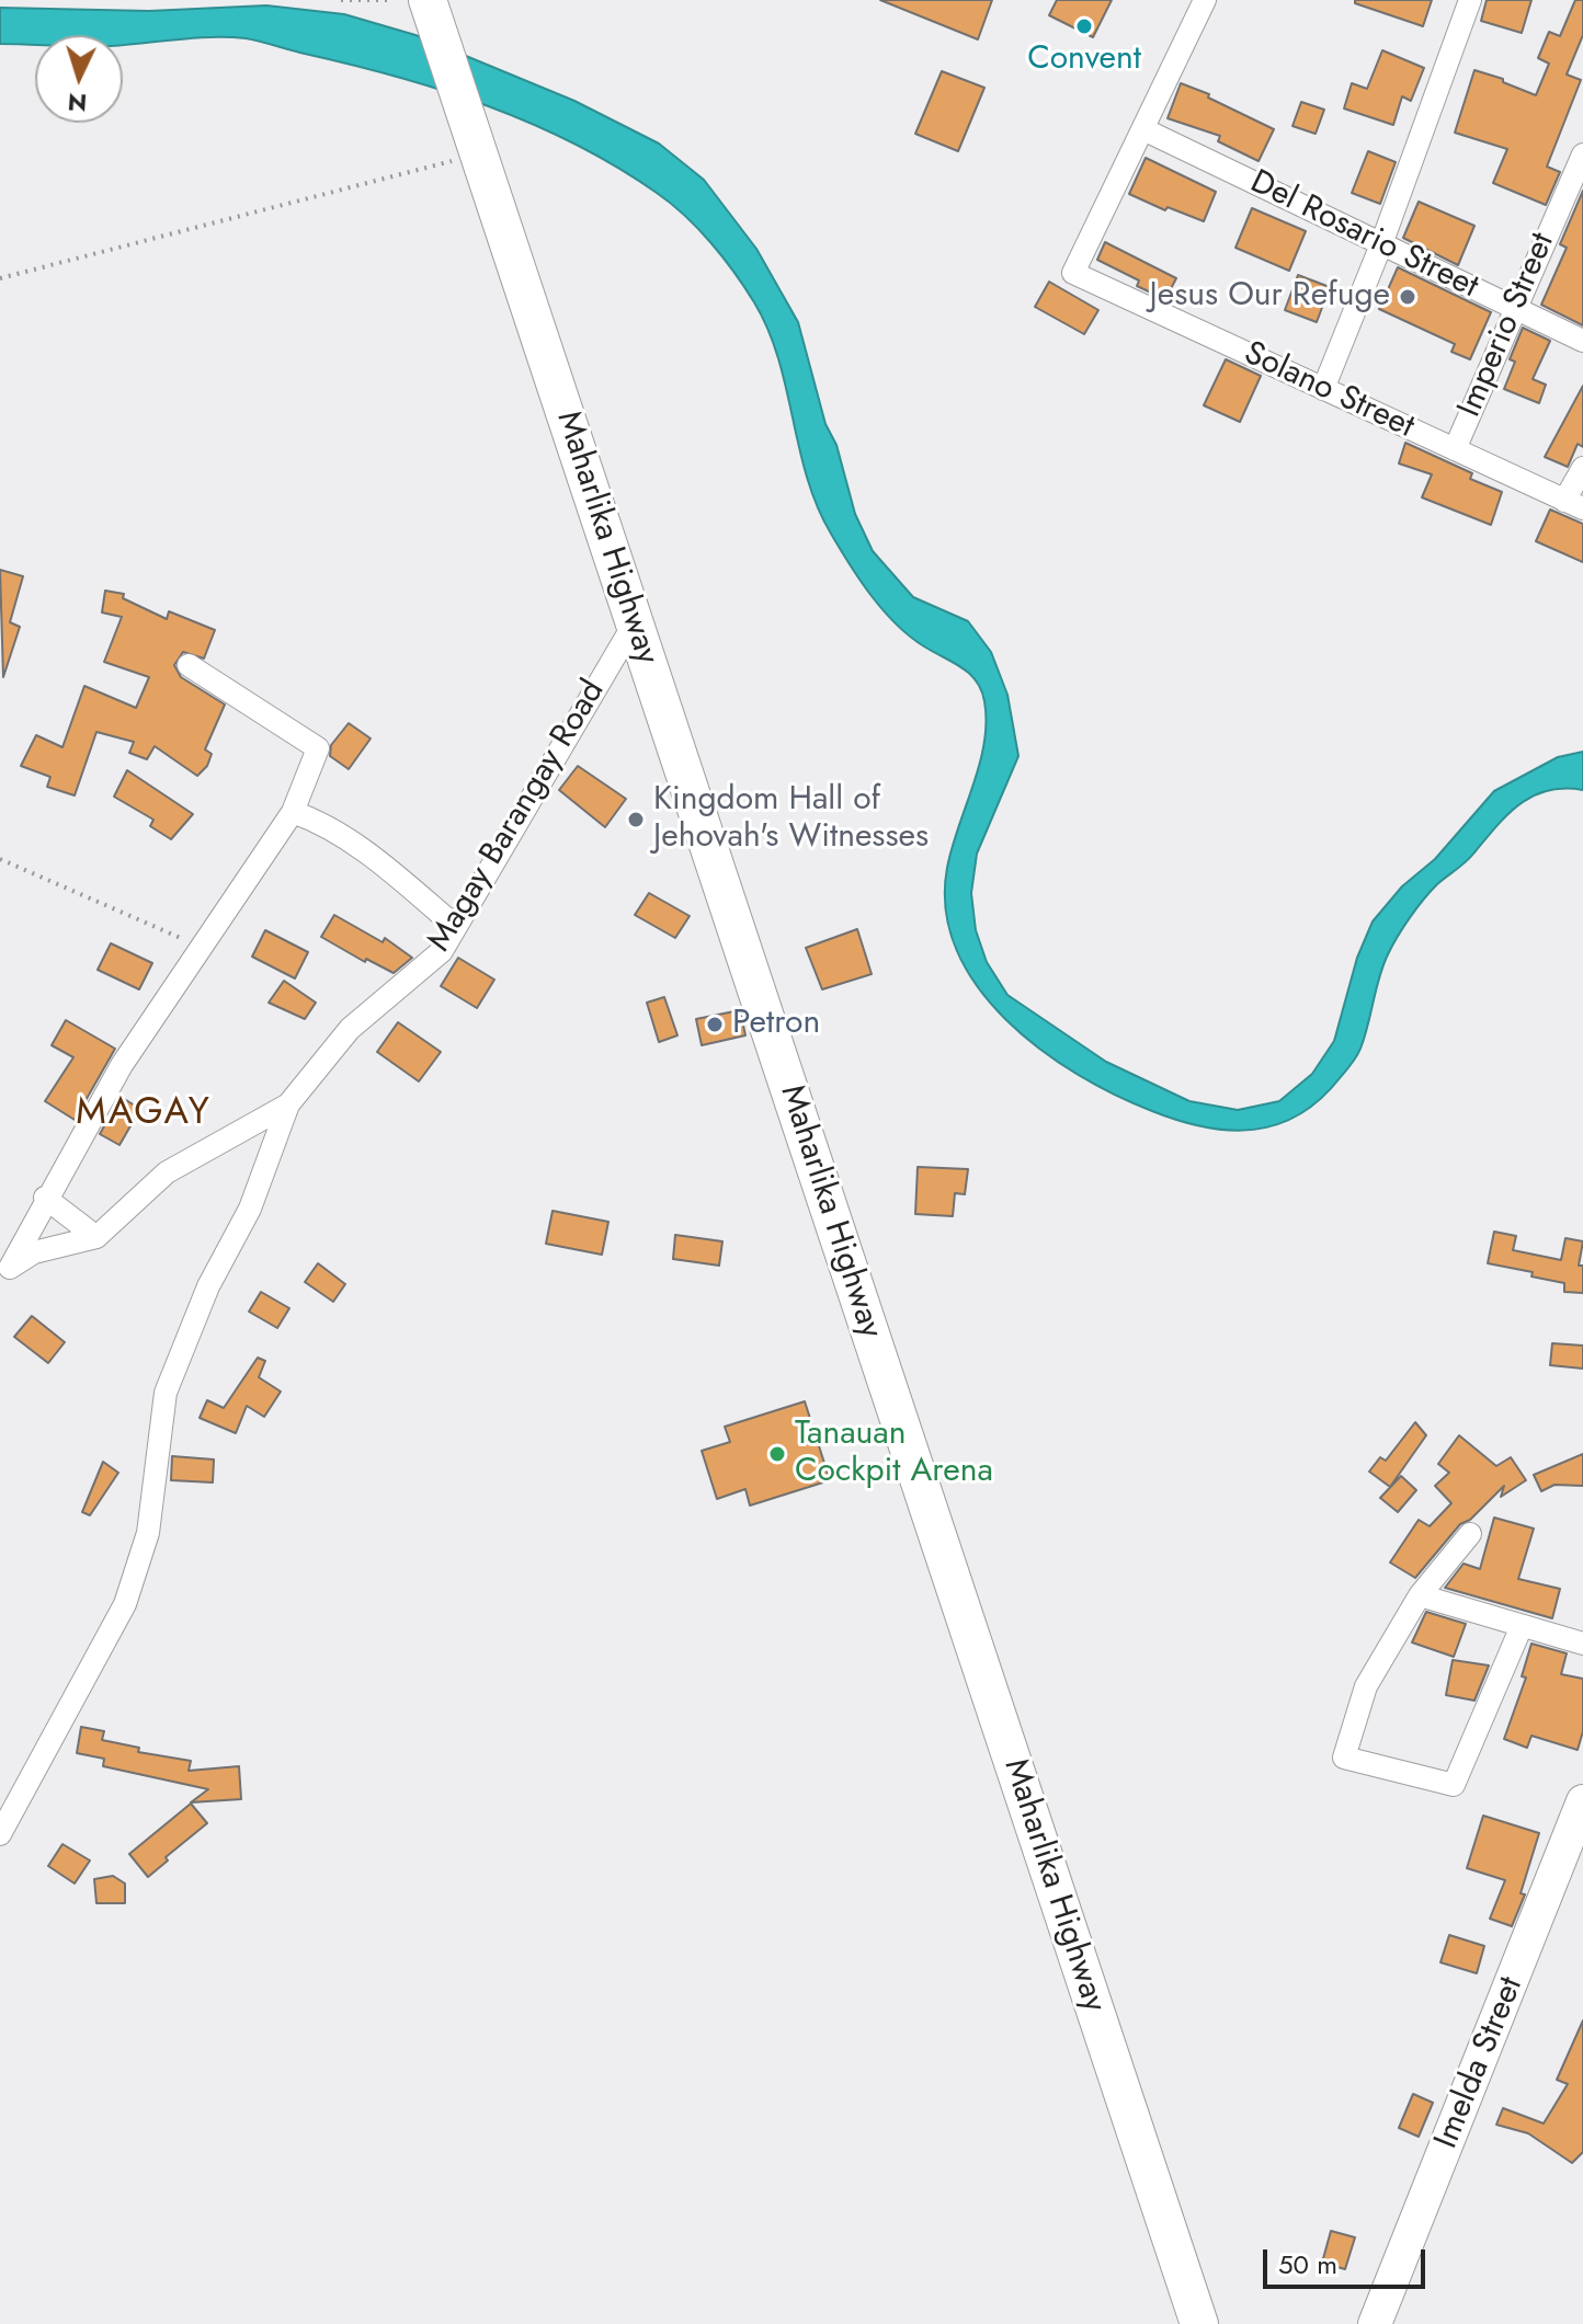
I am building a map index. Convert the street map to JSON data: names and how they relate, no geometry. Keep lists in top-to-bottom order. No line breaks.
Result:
{"streets":{"highway":["Maharlika Highway"],"main road":["Imelda Street"],"street":["Del Rosario Street","Imperio Street","Solano Street","Magay Barangay Road"]},"crossings":[["Del Rosario Street","Imperio Street"],["Del Rosario Street","Solano Street"],["Imperio Street","Solano Street"],["Maharlika Highway","Magay Barangay Road"]],"districts":["MAGAY"],"places":["Convent","Jesus Our Refuge","Kingdom Hall of Jehovah's Witnesses","Petron","Tanauan Cockpit Arena"],"scale_bar":"50 m","north":"bottom"}
